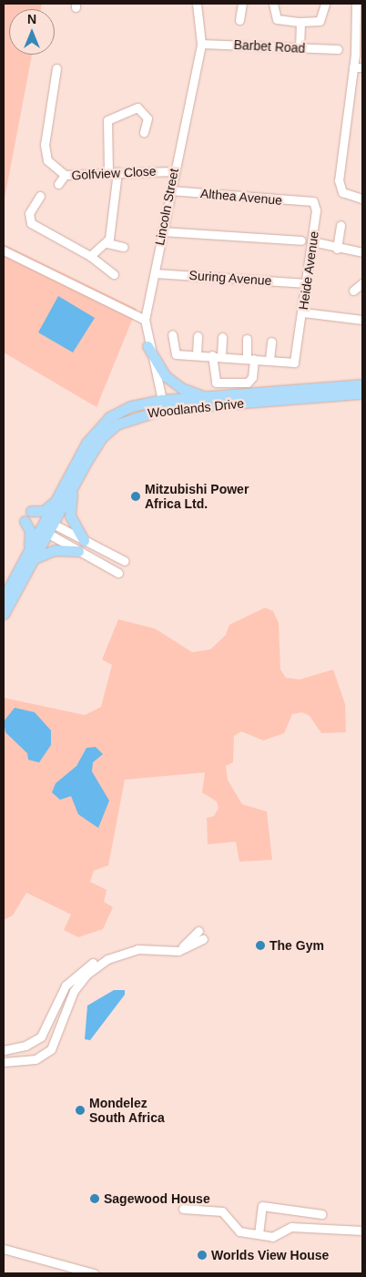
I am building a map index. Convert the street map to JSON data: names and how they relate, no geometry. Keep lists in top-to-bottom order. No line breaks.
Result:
{"streets":{"main road":["Woodlands Drive"],"street":["Barbet Road","Golfview Close","Althea Avenue","Lincoln Street","Heide Avenue","Suring Avenue"]},"crossings":[["Barbet Road","Lincoln Street"],["Golfview Close","Lincoln Street"],["Althea Avenue","Lincoln Street"],["Althea Avenue","Heide Avenue"],["Lincoln Street","Suring Avenue"],["Lincoln Street","Woodlands Drive"],["Heide Avenue","Suring Avenue"]],"places":["Mitzubishi Power Africa Ltd.","The Gym","Mondelez South Africa","Sagewood House","Worlds View House"],"north":"top"}
